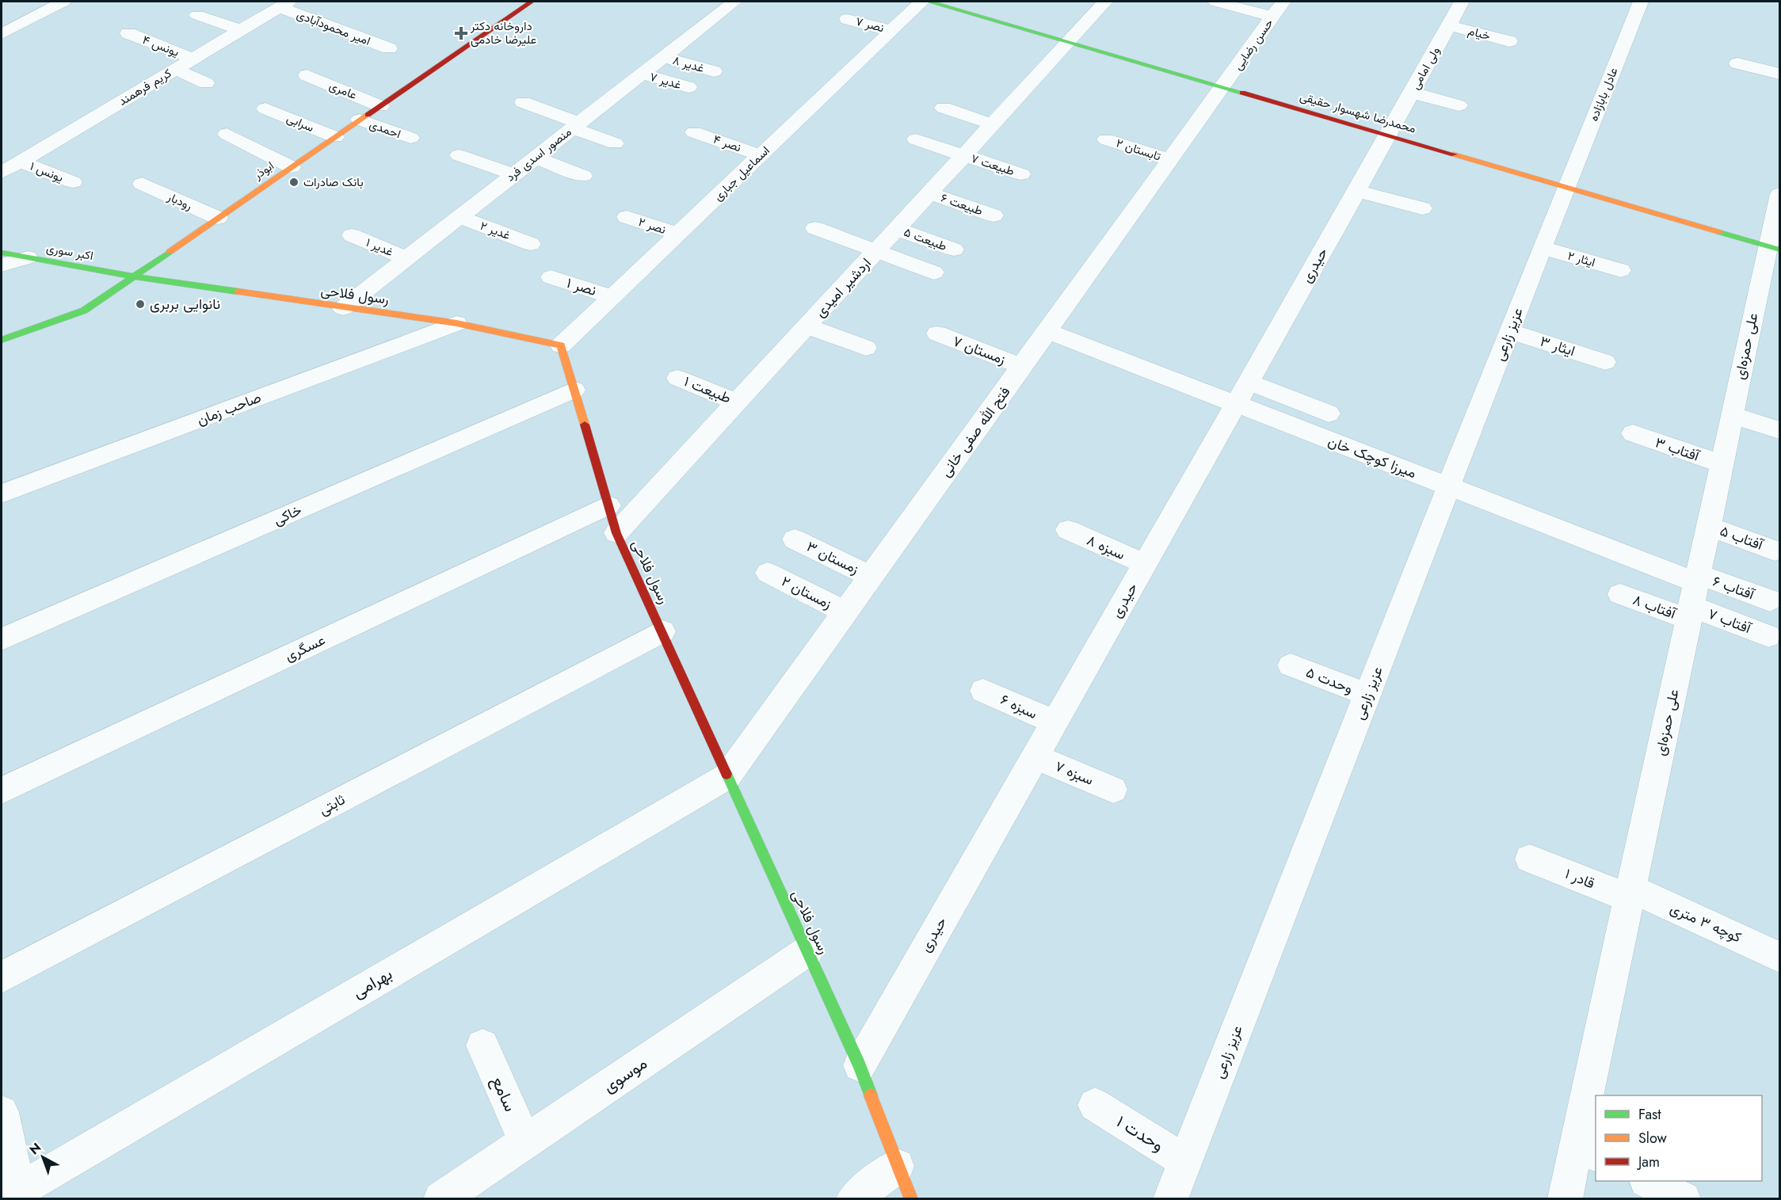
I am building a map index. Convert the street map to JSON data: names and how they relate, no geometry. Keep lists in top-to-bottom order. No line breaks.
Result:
{"streets":{"main road":["محمدرضا شهسوار حقیقی","ابوذر","اکبر سوری","رسول فلاحی"],"street":["نصر ۷","امیر محمودآبادی","خیام","حسن رضایی","یونس ۴","غدیر ۸","ولی امامی","غدیر ۷","کریم فرهمند","عامری","عادل بابازاده","سرابی","احمدی","نصر ۴","تابستان ۲","منصور اسدی فرد","طبیعت ۷","یونس ۱","اسماعیل جباری","رودبار","طبیعت ۶","نصر ۲","غدیر ۲","طبیعت ۵","غدیر ۱","ایثار ۲","حیدری","نصر ۱","اردشیر امیدی","عزیز زارعی","ایثار ۳","علی حمزه‌ای","زمستان ۷","طبیعت ۱","صاحب زمان","فتح الله صفی خانی","آفتاب ۳","میرزا کوچک خان","خاکی","آفتاب ۵","سبزه ۸","زمستان ۳","آفتاب ۶","زمستان ۲","آفتاب ۸","آفتاب ۷","عسگری","وحدت ۵","سبزه ۶","سبزه ۷","ثابتی","قادر ۱","کوچه ۳ متری","بهرامی","موسوی","سامع","وحدت ۱"]},"crossings":[["نصر ۷","اسماعیل جباری"],["امیر محمودآبادی","کریم فرهمند"],["خیام","ولی امامی"],["حسن رضایی","محمدرضا شهسوار حقیقی"],["حسن رضایی","فتح الله صفی خانی"],["یونس ۴","کریم فرهمند"],["غدیر ۸","منصور اسدی فرد"],["ولی امامی","محمدرضا شهسوار حقیقی"],["ولی امامی","حیدری"],["غدیر ۷","منصور اسدی فرد"],["کریم فرهمند","یونس ۱"],["عامری","ابوذر"],["عادل بابازاده","محمدرضا شهسوار حقیقی"],["عادل بابازاده","عزیز زارعی"],["محمدرضا شهسوار حقیقی","حیدری"],["محمدرضا شهسوار حقیقی","اردشیر امیدی"],["محمدرضا شهسوار حقیقی","عزیز زارعی"],["محمدرضا شهسوار حقیقی","علی حمزه‌ای"],["محمدرضا شهسوار حقیقی","فتح الله صفی خانی"],["سرابی","ابوذر"],["احمدی","ابوذر"],["نصر ۴","اسماعیل جباری"],["تابستان ۲","فتح الله صفی خانی"],["منصور اسدی فرد","غدیر ۲"],["منصور اسدی فرد","غدیر ۱"],["منصور اسدی فرد","رسول فلاحی"],["طبیعت ۷","اردشیر امیدی"],["ابوذر","رودبار"],["ابوذر","اکبر سوری"],["ابوذر","رسول فلاحی"],["اسماعیل جباری","نصر ۲"],["اسماعیل جباری","نصر ۱"],["اسماعیل جباری","رسول فلاحی"],["طبیعت ۶","اردشیر امیدی"],["طبیعت ۵","اردشیر امیدی"],["اکبر سوری","رسول فلاحی"],["ایثار ۲","عزیز زارعی"],["حیدری","رسول فلاحی"],["حیدری","میرزا کوچک خان"],["حیدری","سبزه ۸"],["حیدری","سبزه ۶"],["حیدری","سبزه ۷"],["اردشیر امیدی","رسول فلاحی"],["اردشیر امیدی","طبیعت ۱"],["رسول فلاحی","صاحب زمان"],["رسول فلاحی","فتح الله صفی خانی"],["رسول فلاحی","خاکی"],["رسول فلاحی","عسگری"],["رسول فلاحی","ثابتی"],["رسول فلاحی","بهرامی"],["رسول فلاحی","موسوی"],["عزیز زارعی","ایثار ۳"],["عزیز زارعی","میرزا کوچک خان"],["عزیز زارعی","وحدت ۵"],["عزیز زارعی","وحدت ۱"],["علی حمزه‌ای","آفتاب ۳"],["علی حمزه‌ای","میرزا کوچک خان"],["علی حمزه‌ای","آفتاب ۵"],["علی حمزه‌ای","آفتاب ۶"],["علی حمزه‌ای","آفتاب ۸"],["علی حمزه‌ای","آفتاب ۷"],["علی حمزه‌ای","قادر ۱"],["علی حمزه‌ای","کوچه ۳ متری"],["زمستان ۷","فتح الله صفی خانی"],["فتح الله صفی خانی","میرزا کوچک خان"],["فتح الله صفی خانی","زمستان ۳"],["فتح الله صفی خانی","زمستان ۲"],["فتح الله صفی خانی","بهرامی"],["میرزا کوچک خان","آفتاب ۶"],["میرزا کوچک خان","آفتاب ۸"],["میرزا کوچک خان","آفتاب ۷"],["آفتاب ۶","آفتاب ۸"],["آفتاب ۶","آفتاب ۷"],["آفتاب ۸","آفتاب ۷"],["قادر ۱","کوچه ۳ متری"],["موسوی","سامع"]],"places":{"health":["داروخانه دکتر علیرضا خادمی"],"other":["بانک صادرات","نانوایی بربری"]},"legend":["Fast","Slow","Jam"],"north":"top left"}
